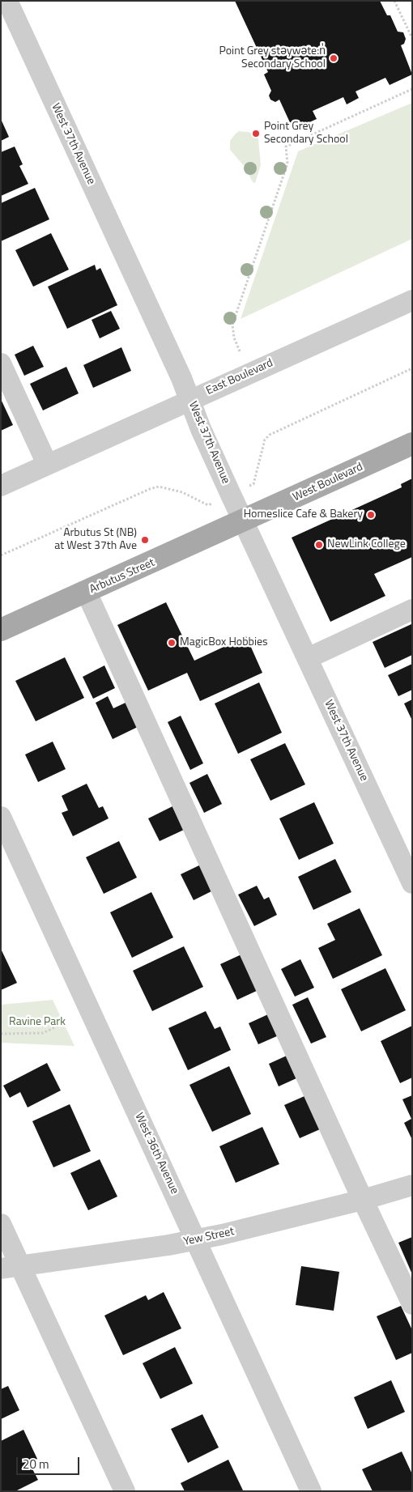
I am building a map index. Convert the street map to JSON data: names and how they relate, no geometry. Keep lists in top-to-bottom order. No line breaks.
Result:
{"streets":{"main road":["West Boulevard","Arbutus Street"],"street":["West 37th Avenue","East Boulevard","West 36th Avenue","Yew Street"]},"crossings":[["West 37th Avenue","East Boulevard"],["West 37th Avenue","West Boulevard"],["West 37th Avenue","Arbutus Street"],["West Boulevard","Arbutus Street"],["West 36th Avenue","Yew Street"]],"parks":["Ravine Park"],"places":["Point Grey stəywəte:n̓ Secondary School","Point Grey Secondary School","Homeslice Cafe & Bakery","Arbutus St (NB) at West 37th Ave","NewLink College","MagicBox Hobbies"],"scale_bar":"20 m"}
